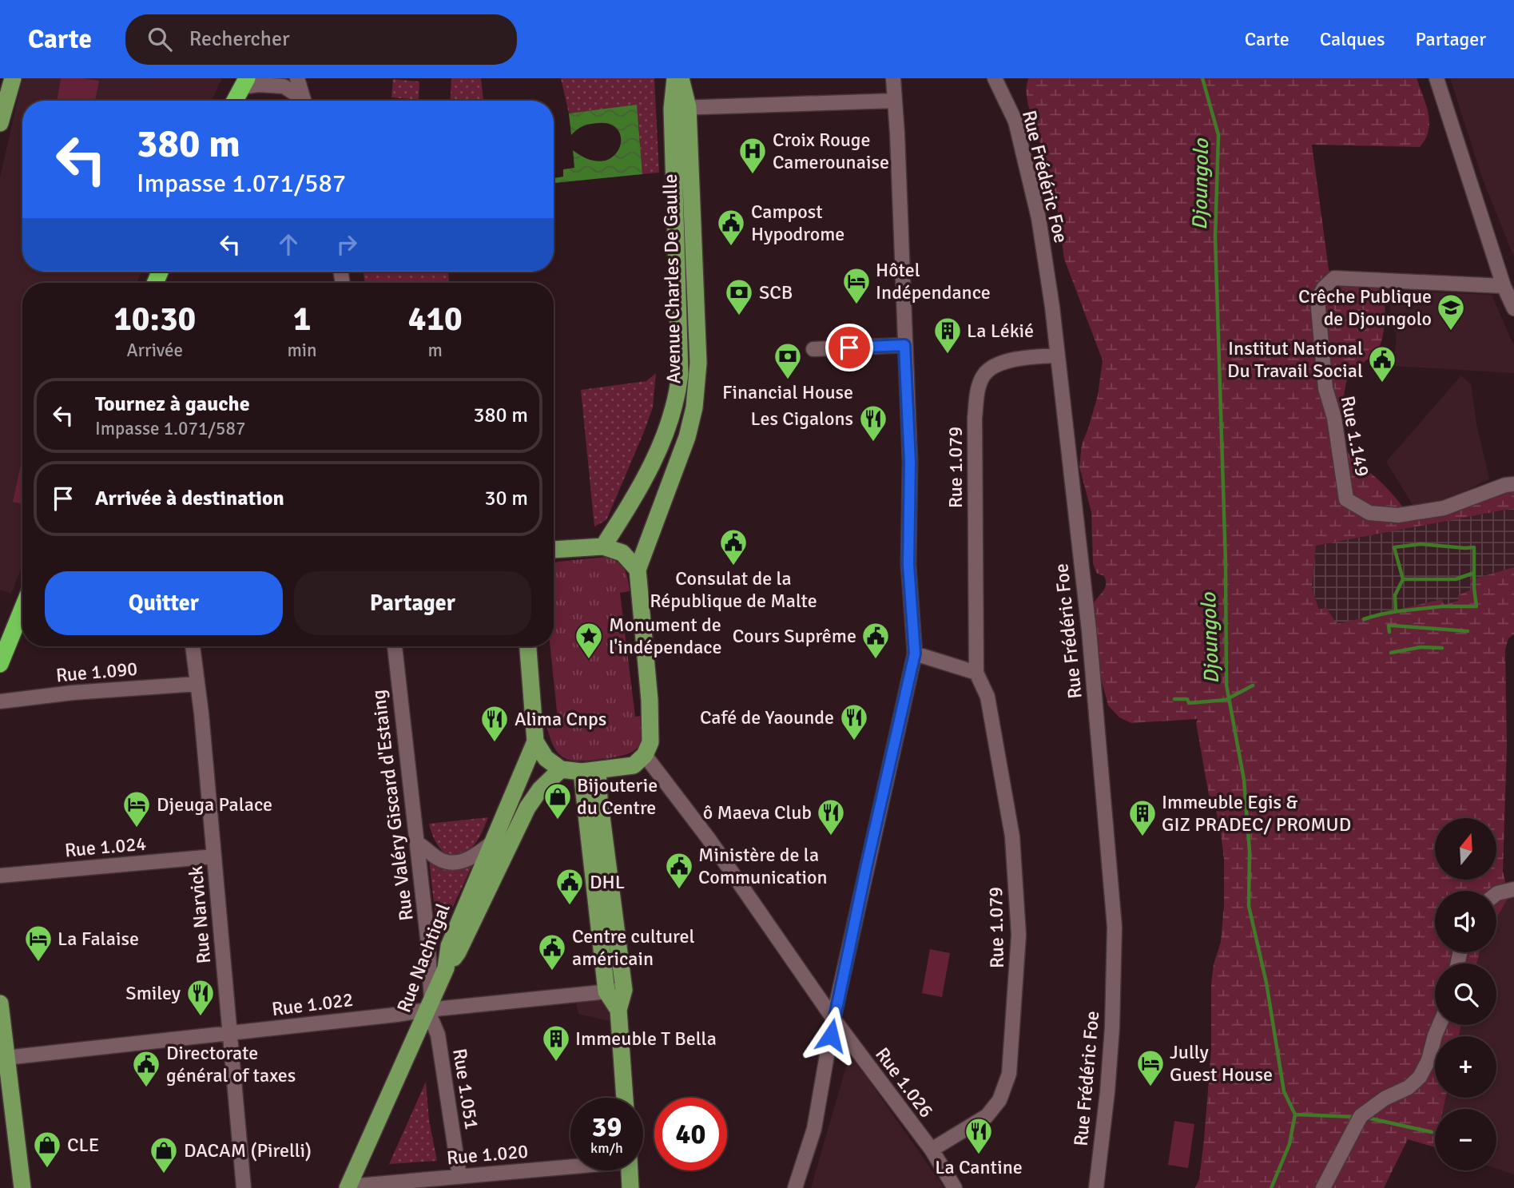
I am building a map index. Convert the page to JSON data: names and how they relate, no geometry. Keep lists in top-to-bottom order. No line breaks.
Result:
{"streets":{"main road":["Avenue Charles De Gaulle","Rue Nachtigal"],"street":["Rue Frédéric Foe","Rue 1.149","Rue 1.079","Rue 1.090","Rue Valéry Giscard d'Estaing","Rue 1.024","Rue Narvick","Rue 1.022","Rue 1.026","Rue 1.051","Rue 1.020"]},"crossings":[["Rue Frédéric Foe","Rue 1.079"],["Rue 1.079","Rue 1.026"],["Rue 1.090","Rue Narvick"],["Rue Valéry Giscard d'Estaing","Rue Nachtigal"],["Rue Valéry Giscard d'Estaing","Rue 1.022"],["Rue Valéry Giscard d'Estaing","Rue 1.051"],["Rue 1.024","Rue Narvick"],["Rue Narvick","Rue 1.022"],["Rue Nachtigal","Rue 1.022"],["Rue Nachtigal","Rue 1.051"],["Rue Nachtigal","Rue 1.020"],["Rue 1.022","Rue 1.051"],["Rue 1.051","Rue 1.020"]],"water":["Djoungolo"],"places":{"hospital":["Croix Rouge Camerounaise"],"public building":["Campost Hypodrome","Institut National Du Travail Social","Consulat de la République de Malte","Cours Suprême","Ministère de la Communication","DHL","Centre culturel américain","Directorate général of taxes"],"hotel":["Hôtel Indépendance","Djeuga Palace","La Falaise","Jully Guest House"],"bank":["SCB","Financial House"],"school or university":["Crêche Publique de Djoungolo"],"building":["La Lékié","Immeuble Egis & GIZ PRADEC/ PROMUD","Immeuble T Bella"],"restaurant":["Les Cigalons","Café de Yaounde","Alima Cnps","ô Maeva Club","Smiley","La Cantine"],"place":["Monument de l'indépendace"],"shop":["Bijouterie du Centre","CLE","DACAM (Pirelli)"]},"north":"top","page":{"header":"Carte","search":"Rechercher","nav":["Carte","Calques","Partager"],"turn":["380 m","Impasse 1.071/587"],"eta":["10:30","Arrivée","1","min","410","m"],"list":[{"name":"Tournez à gauche","note":"Impasse 1.071/587","value":"380 m"},{"name":"Arrivée à destination","value":"30 m"}],"buttons":["Quitter","Partager"],"map_buttons":["+","−"],"speed":"39 km/h","limit":"40"}}
